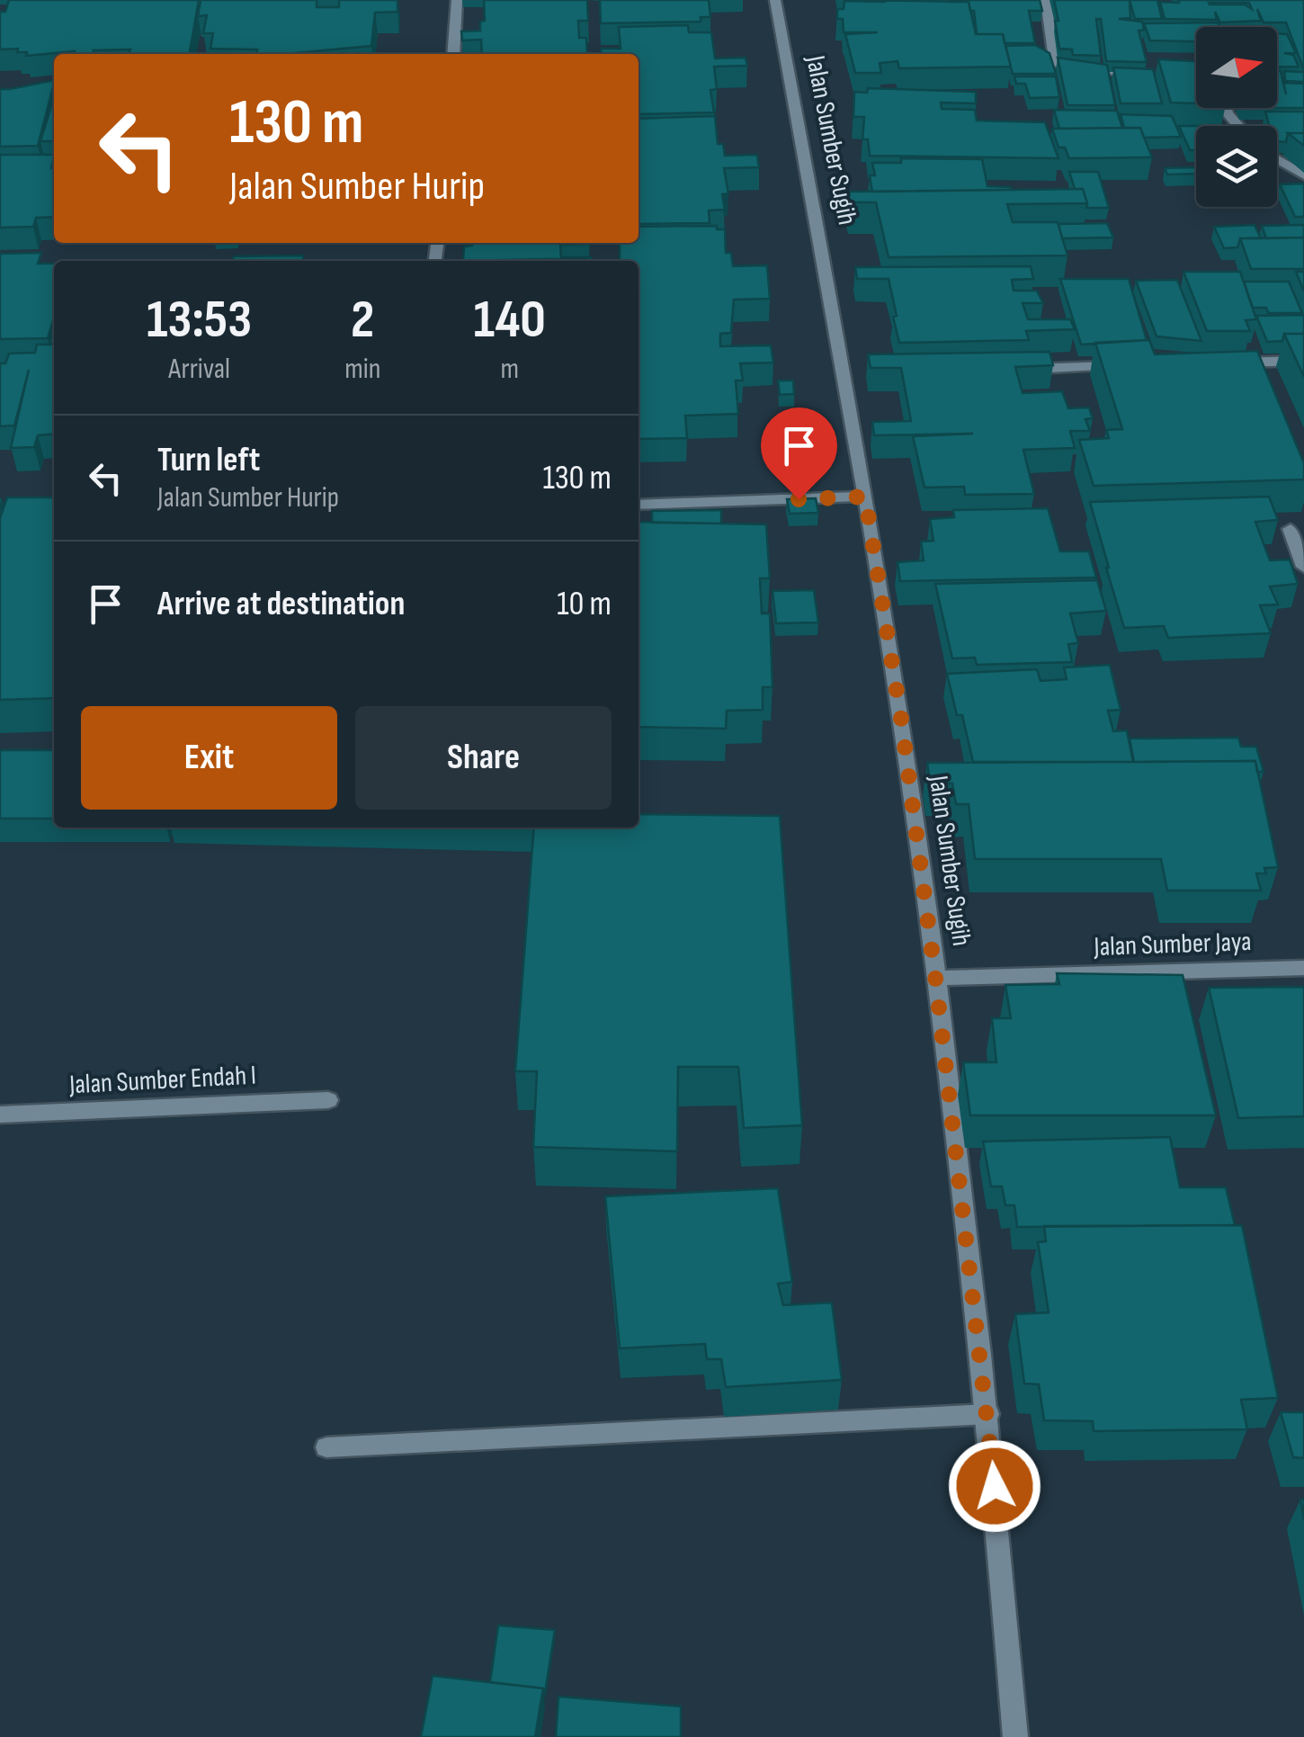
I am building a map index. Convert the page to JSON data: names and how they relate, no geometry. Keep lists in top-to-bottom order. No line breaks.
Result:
{"streets":{"street":["Jalan Sumber Sugih","Jalan Sumber Jaya","Jalan Sumber Endah I"]},"crossings":[["Jalan Sumber Sugih","Jalan Sumber Jaya"]],"north":"right","page":{"turn":["130 m","Jalan Sumber Hurip"],"eta":["13:53","Arrival","2","min","140","m"],"list":[{"name":"Turn left","note":"Jalan Sumber Hurip","value":"130 m"},{"name":"Arrive at destination","value":"10 m"}],"buttons":["Exit","Share"]}}
